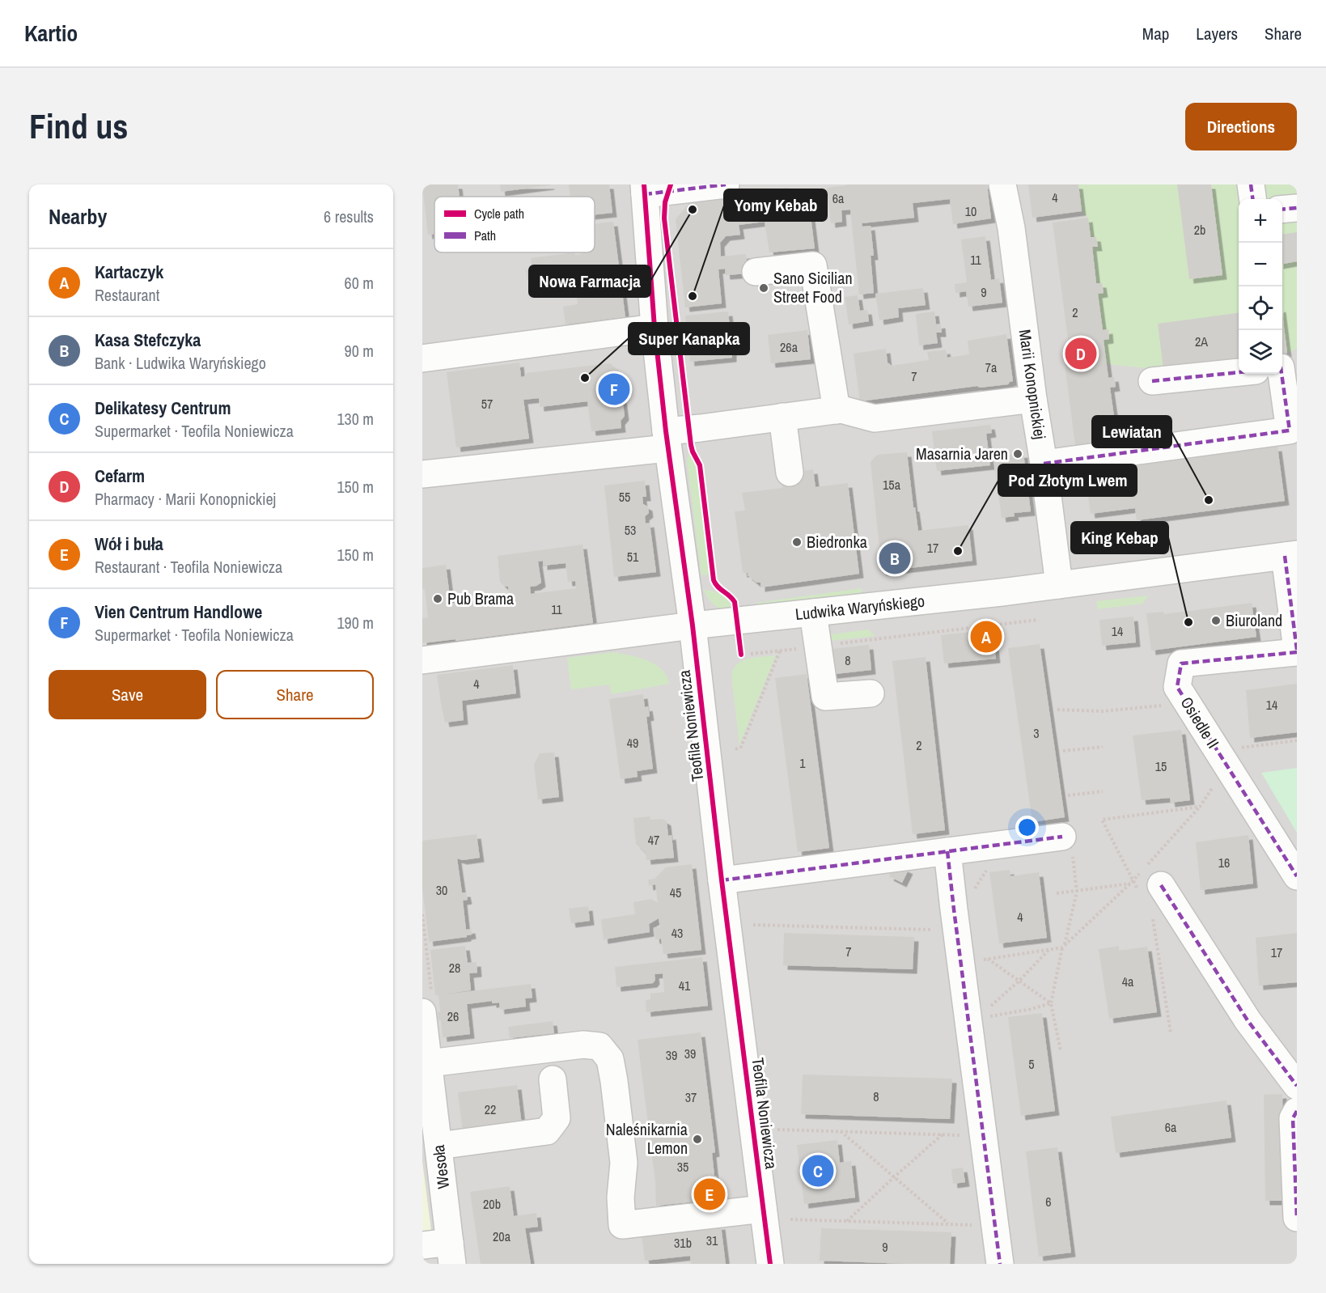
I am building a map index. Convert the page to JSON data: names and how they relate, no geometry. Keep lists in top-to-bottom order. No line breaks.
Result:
{"streets":{"street":["Marii Konopnickiej","Ludwika Waryńskiego","Osiedle II","Teofila Noniewicza","Wesoła"]},"crossings":[["Marii Konopnickiej","Ludwika Waryńskiego"],["Ludwika Waryńskiego","Osiedle II"],["Ludwika Waryńskiego","Teofila Noniewicza"]],"places":["Nowa Farmacja","Sano Sicilian Street Food","Yomy Kebab","Super Kanapka","Masarnia Jaren","Lewiatan","Biedronka","Pod Złotym Lwem","Pub Brama","Biuroland","King Kebap","Naleśnikarnia Lemon"],"house_numbers":["4","6a","10","2b","11","9","2","2A","26a","7a","7","57","15a","55","53","17","51","11","14","8","4","14","3","49","2","1","15","47","16","30","45","4","43","7","17","28","4a","41","26","39","39","5","8","37","22","6a","35","6","20b","20a","31","31b","9"],"legend":["Cycle path","Path"],"page":{"header":"Kartio","nav":["Map","Layers","Share"],"buttons":["Directions",["Save","Share"]],"title":"Find us","heading":["Nearby","6 results"],"map_buttons":["+","−"],"list":[{"mark":"A","name":"Kartaczyk","note":"Restaurant","value":"60 m"},{"mark":"B","name":"Kasa Stefczyka","note":"Bank · Ludwika Waryńskiego","value":"90 m"},{"mark":"C","name":"Delikatesy Centrum","note":"Supermarket · Teofila Noniewicza","value":"130 m"},{"mark":"D","name":"Cefarm","note":"Pharmacy · Marii Konopnickiej","value":"150 m"},{"mark":"E","name":"Wół i buła","note":"Restaurant · Teofila Noniewicza","value":"150 m"},{"mark":"F","name":"Vien Centrum Handlowe","note":"Supermarket · Teofila Noniewicza","value":"190 m"}],"pins":["D","F","B","A","C","E"]}}
